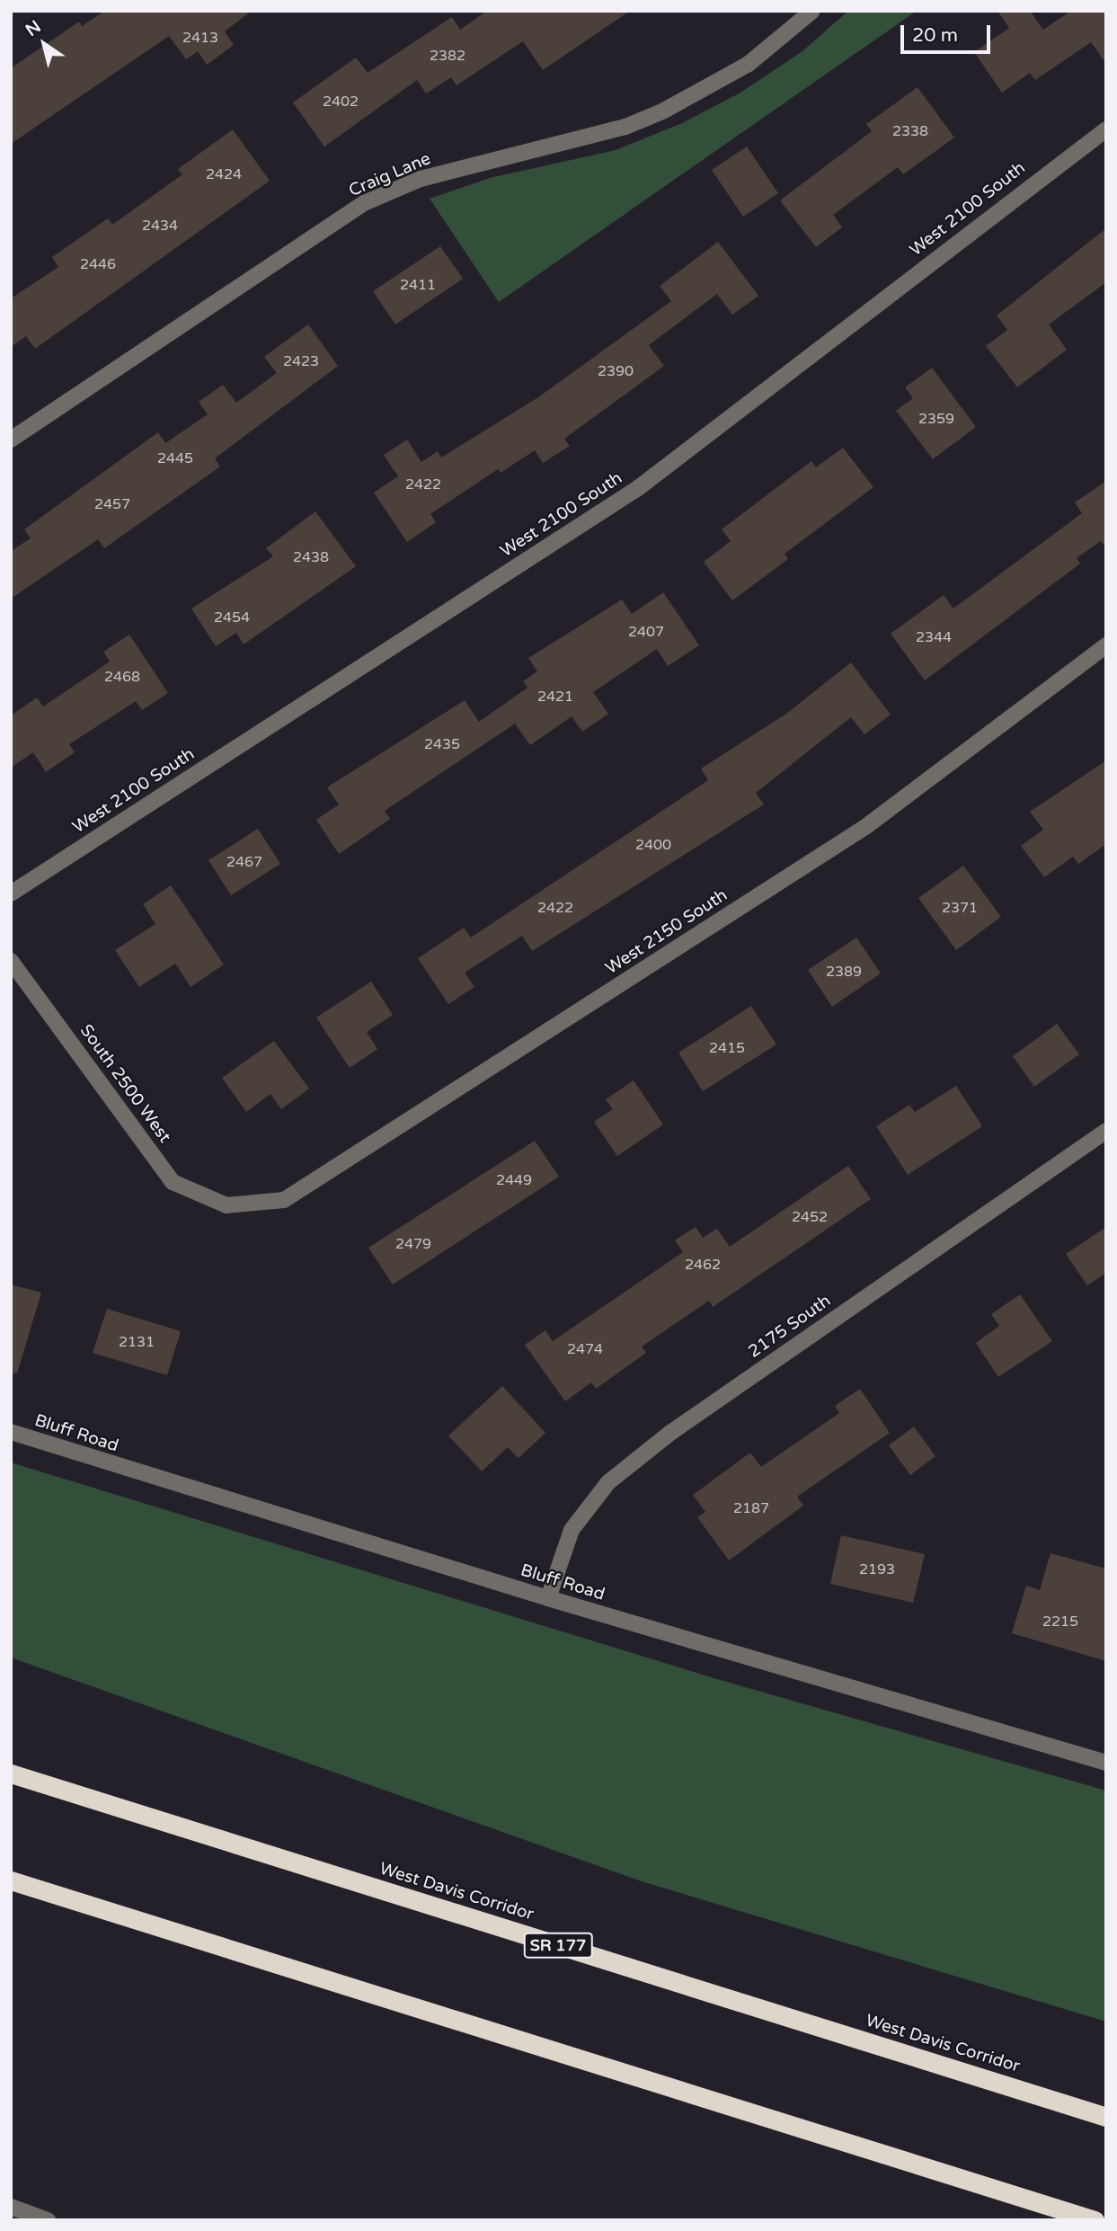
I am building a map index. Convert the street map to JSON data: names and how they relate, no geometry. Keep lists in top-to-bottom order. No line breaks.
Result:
{"streets":{"highway":["West Davis Corridor","SR 177"],"street":["Craig Lane","West 2100 South","West 2150 South","South 2500 West","2175 South","Bluff Road"]},"crossings":[["West 2150 South","South 2500 West"],["2175 South","Bluff Road"]],"house_numbers":["2413","2382","2402","2338","2424","2434","2446","2411","2423","2390","2359","2445","2422","2457","2438","2454","2407","2344","2468","2421","2435","2400","2467","2422","2371","2389","2415","2449","2452","2479","2462","2131","2474","2187","2193","2215"],"scale_bar":"20 m","north":"top left"}
